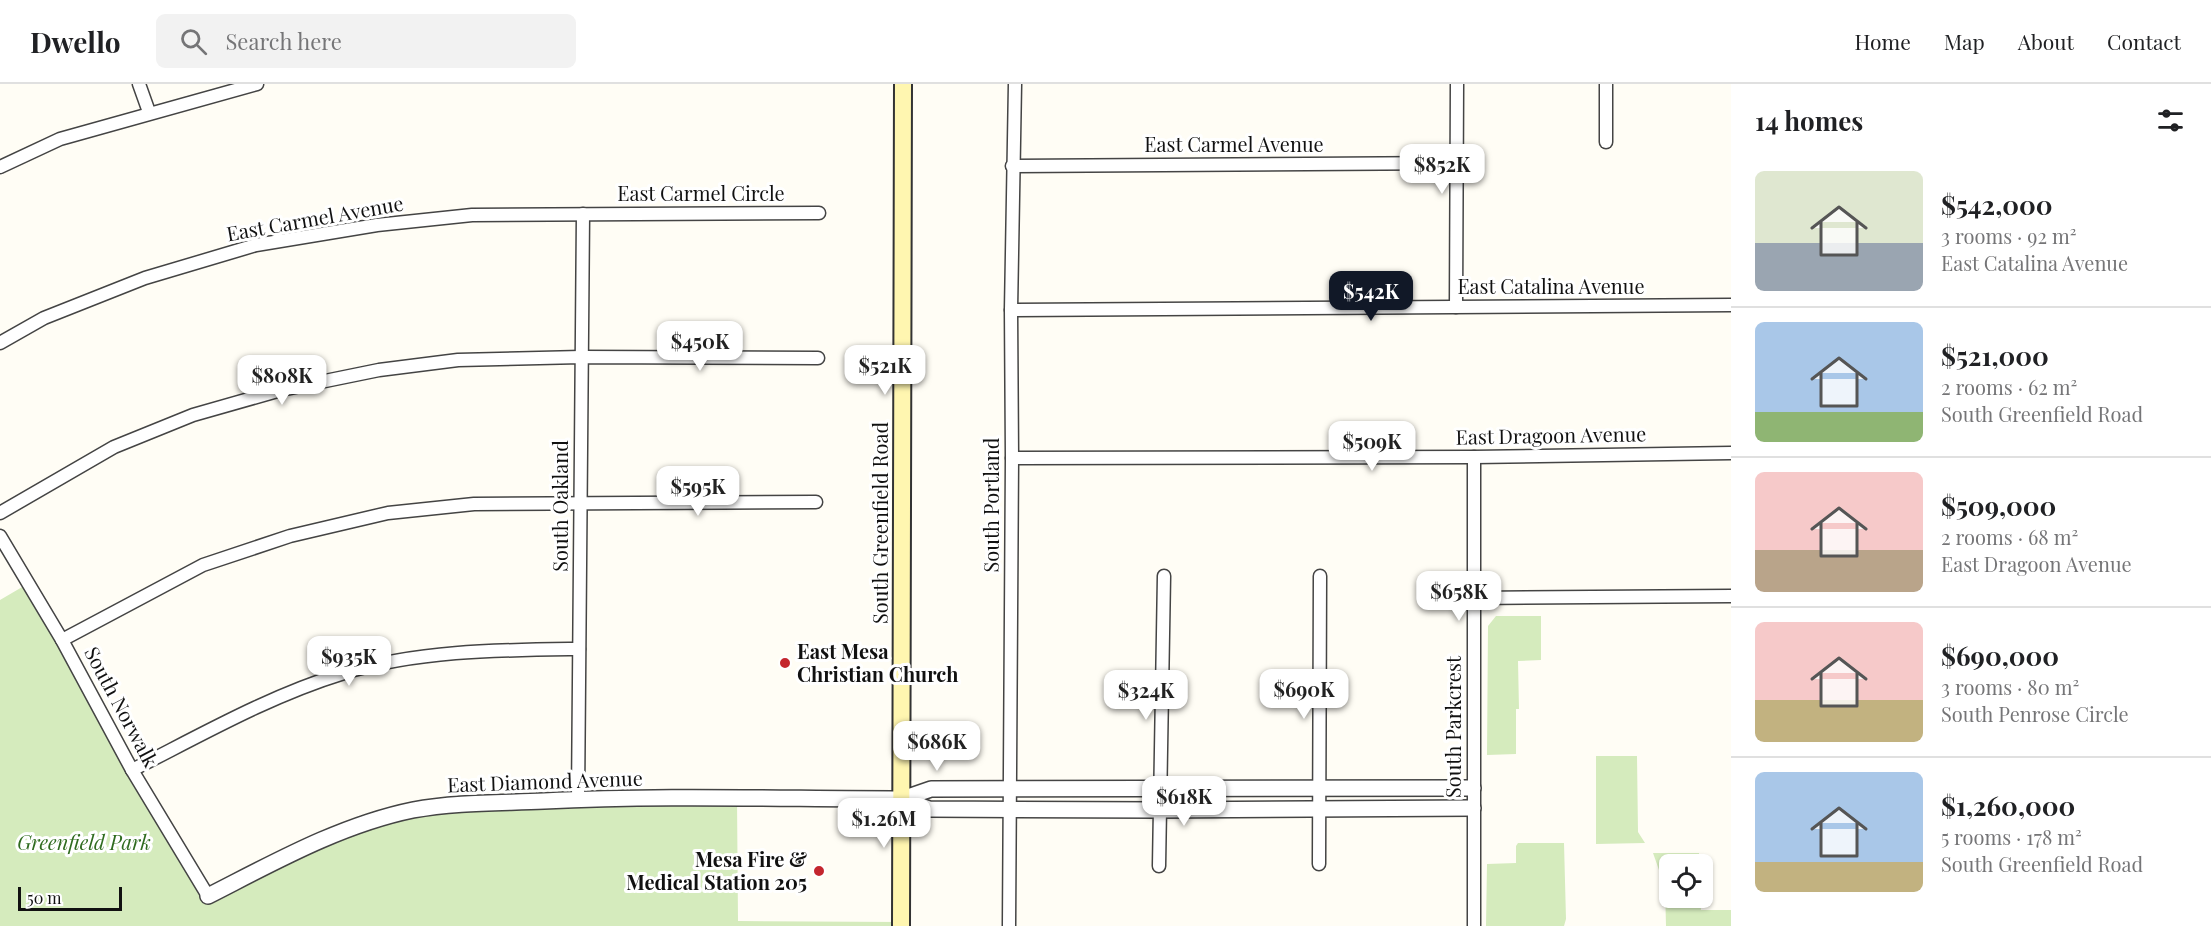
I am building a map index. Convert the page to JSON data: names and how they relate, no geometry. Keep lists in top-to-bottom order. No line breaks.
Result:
{"streets":{"main road":["South Greenfield Road"],"street":["East Carmel Avenue","East Carmel Circle","East Catalina Avenue","East Dragoon Avenue","South Portland","South Oakland","South Norwalk","South Parkcrest","East Diamond Avenue"]},"crossings":[["East Carmel Avenue","East Carmel Circle"],["East Carmel Avenue","South Portland"],["East Carmel Avenue","South Oakland"],["East Carmel Circle","South Oakland"],["East Catalina Avenue","South Portland"],["East Dragoon Avenue","South Portland"],["East Dragoon Avenue","South Parkcrest"],["South Portland","East Diamond Avenue"],["South Oakland","East Diamond Avenue"],["South Greenfield Road","East Diamond Avenue"],["South Norwalk","East Diamond Avenue"],["South Parkcrest","East Diamond Avenue"]],"parks":["Greenfield Park"],"places":["East Mesa Christian Church","Mesa Fire & Medical Station 205"],"scale_bar":"50 m","page":{"header":"Dwello","search":"Search here","nav":["Home","Map","About","Contact"],"heading":"14 homes","price":["$852K","$542K","$450K","$521K","$808K","$509K","$595K","$658K","$935K","$690K","$324K","$686K","$618K","$1.26M"],"list":[{"name":"$542,000","note":"3 rooms · 92 m² · East Catalina Avenue"},{"name":"$521,000","note":"2 rooms · 62 m² · South Greenfield Road"},{"name":"$509,000","note":"2 rooms · 68 m² · East Dragoon Avenue"},{"name":"$690,000","note":"3 rooms · 80 m² · South Penrose Circle"},{"name":"$1,260,000","note":"5 rooms · 178 m² · South Greenfield Road"}],"scale":"50 m"}}
